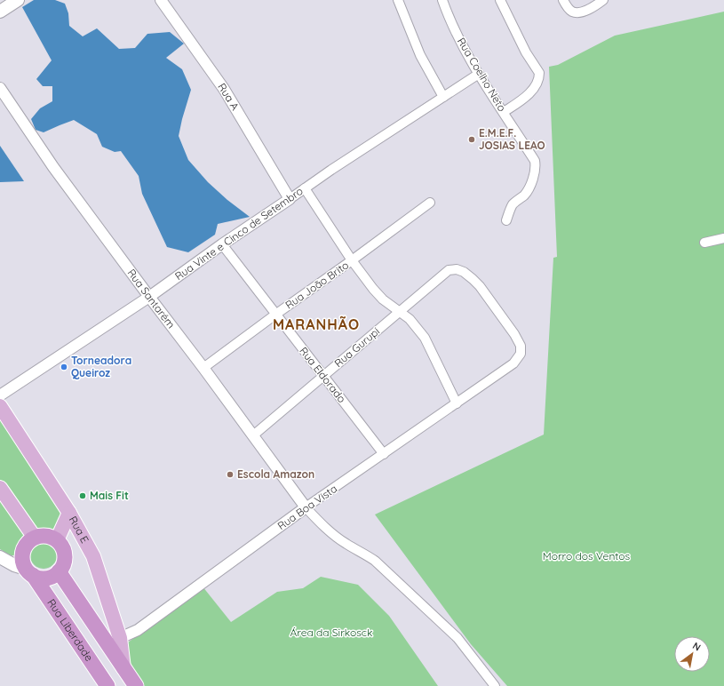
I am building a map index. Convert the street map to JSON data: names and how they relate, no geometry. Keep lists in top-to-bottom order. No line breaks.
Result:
{"streets":{"highway":["Rua Liberdade"],"main road":["Rua E"],"street":["Rua Coelho Neto","Rua A","Rua Vinte e Cinco de Setembro","Rua João Brito","Rua Santarém","Rua Gurupi","Rua Eldorado","Rua Boa Vista"]},"crossings":[["Rua Coelho Neto","Rua Vinte e Cinco de Setembro"],["Rua A","Rua Vinte e Cinco de Setembro"],["Rua Vinte e Cinco de Setembro","Rua Santarém"],["Rua Vinte e Cinco de Setembro","Rua Eldorado"],["Rua João Brito","Rua Santarém"],["Rua João Brito","Rua Eldorado"],["Rua Santarém","Rua Gurupi"],["Rua Santarém","Rua Boa Vista"],["Rua Gurupi","Rua Eldorado"],["Rua Gurupi","Rua Boa Vista"],["Rua Eldorado","Rua Boa Vista"],["Rua Boa Vista","Rua E"]],"districts":["MARANHÃO"],"parks":["Morro dos Ventos","Área da Sirkosck"],"places":["E.M.E.F. JOSIAS LEAO","Torneadora Queiroz","Escola Amazon","Mais Fit"],"north":"top right"}
